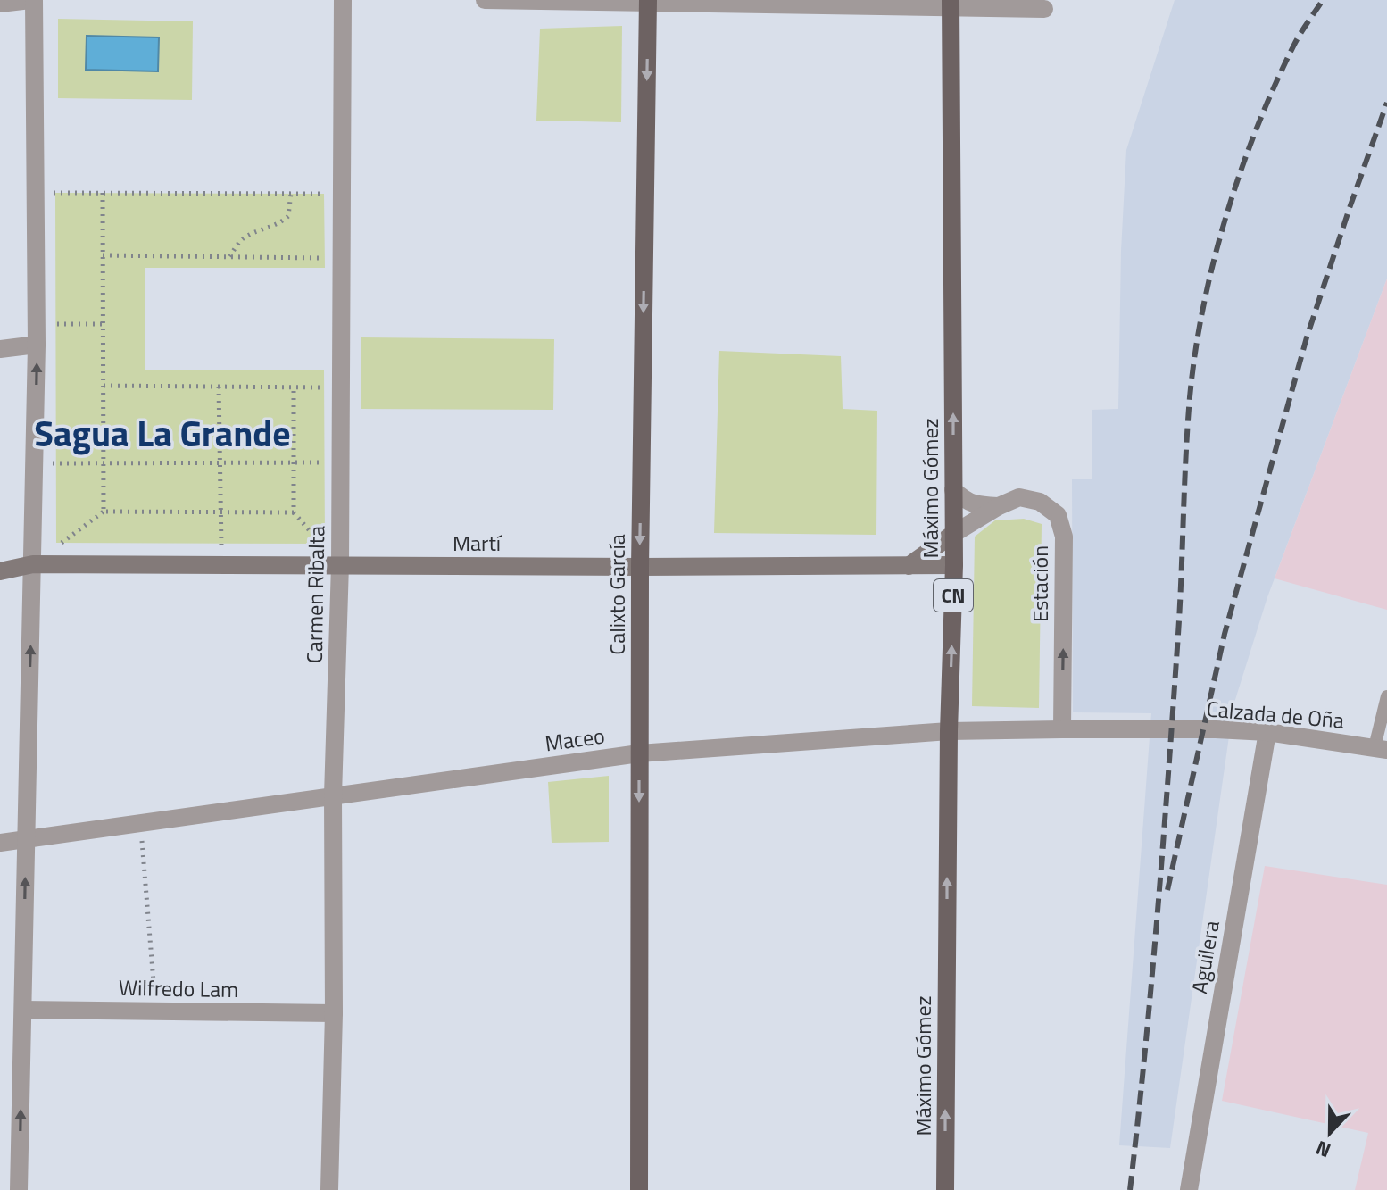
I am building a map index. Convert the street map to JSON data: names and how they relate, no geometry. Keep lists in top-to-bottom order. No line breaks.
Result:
{"streets":{"main road":["Máximo Gómez","Martí","Calixto García","CN"],"street":["Estación","Carmen Ribalta","Calzada de Oña","Maceo","Aguilera","Wilfredo Lam"]},"crossings":[["Máximo Gómez","Martí"],["Máximo Gómez","Estación"],["Máximo Gómez","Maceo"],["Martí","Carmen Ribalta"],["Martí","Calixto García"],["Estación","Maceo"],["Carmen Ribalta","Maceo"],["Carmen Ribalta","Wilfredo Lam"],["Calixto García","Maceo"],["Calzada de Oña","Maceo"],["Calzada de Oña","Aguilera"]],"one_way":["Máximo Gómez","Estación","Calixto García"],"districts":["Sagua La Grande"],"north":"bottom"}
